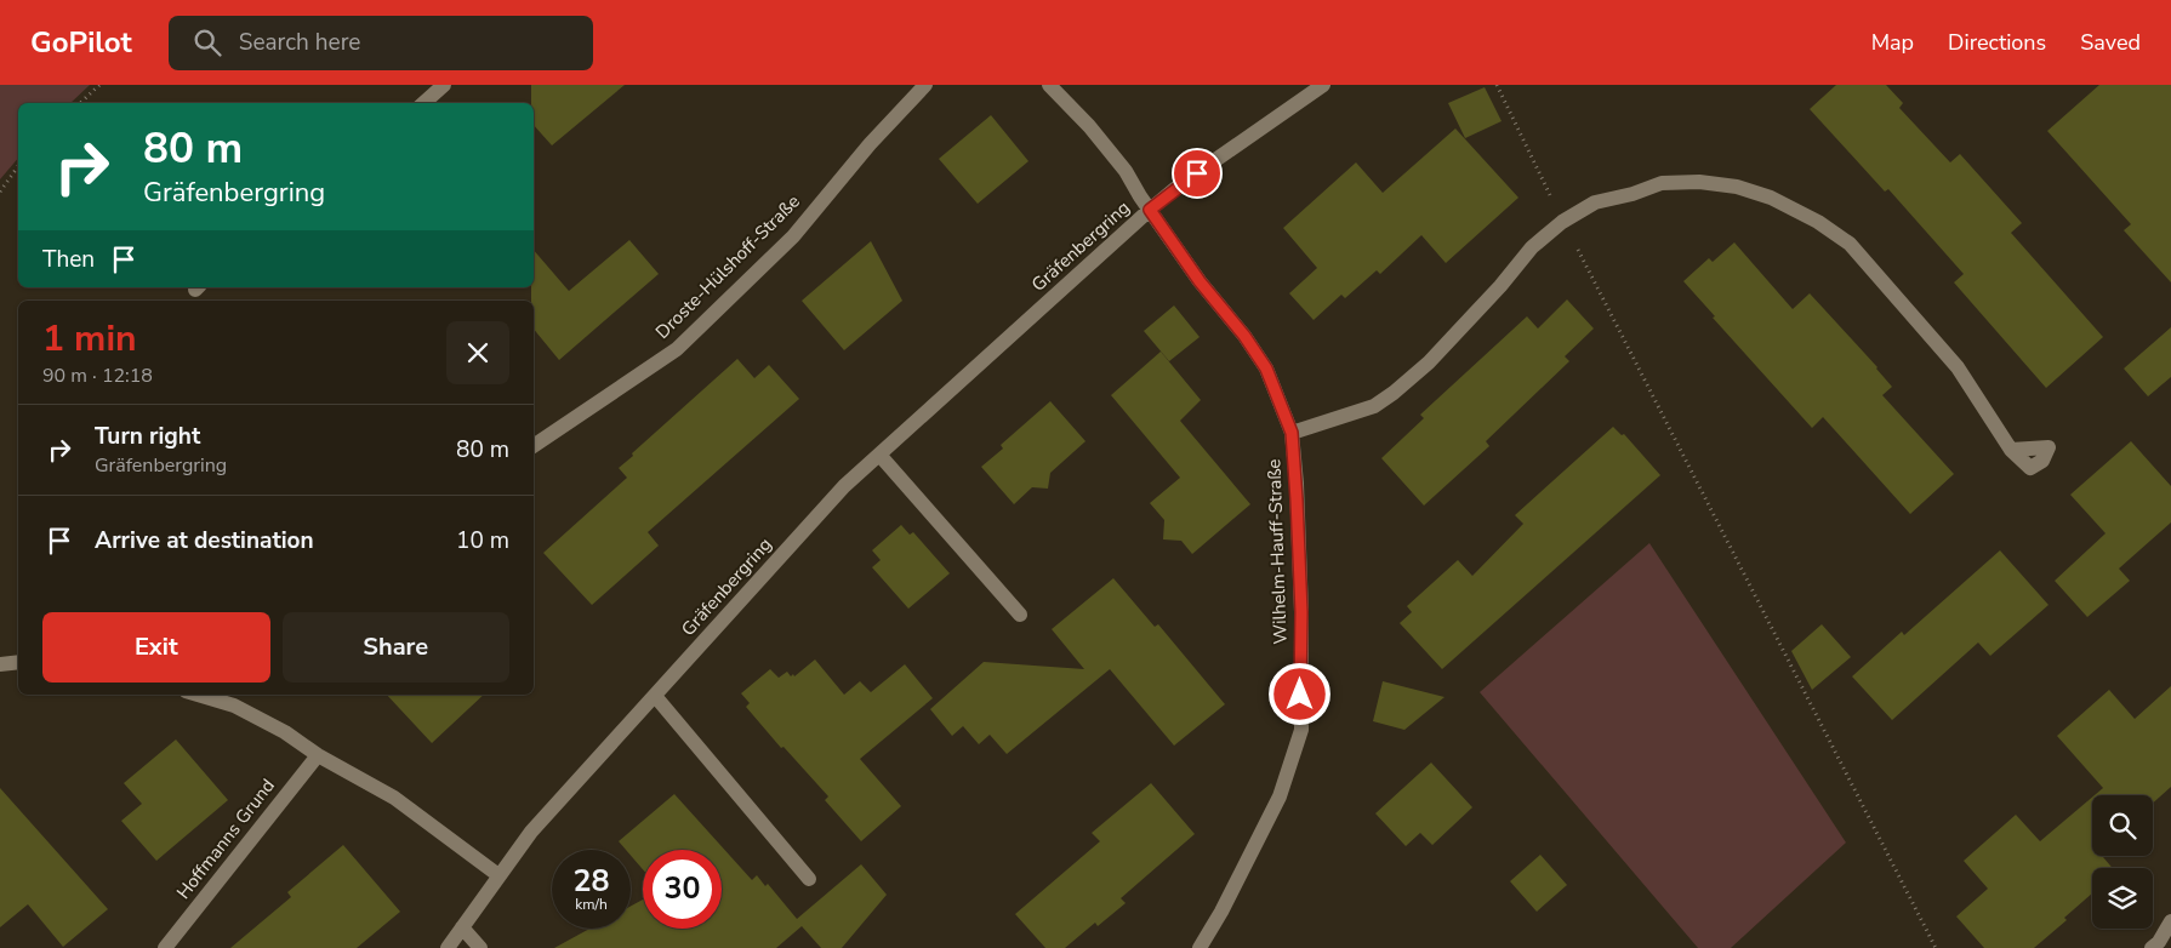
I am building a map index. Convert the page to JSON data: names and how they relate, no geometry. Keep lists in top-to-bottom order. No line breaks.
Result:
{"streets":{"street":["Gräfenbergring","Droste-Hülshoff-Straße","Wilhelm-Hauff-Straße","Hoffmanns Grund"]},"crossings":[["Gräfenbergring","Wilhelm-Hauff-Straße"]],"page":{"header":"GoPilot","search":"Search here","nav":["Map","Directions","Saved"],"turn":["80 m","Gräfenbergring"],"then":"Then","heading":["1 min","90 m · 12:18"],"list":[{"name":"Turn right","note":"Gräfenbergring","value":"80 m"},{"name":"Arrive at destination","value":"10 m"}],"buttons":["Exit","Share"],"speed":"28 km/h","limit":"30"}}
